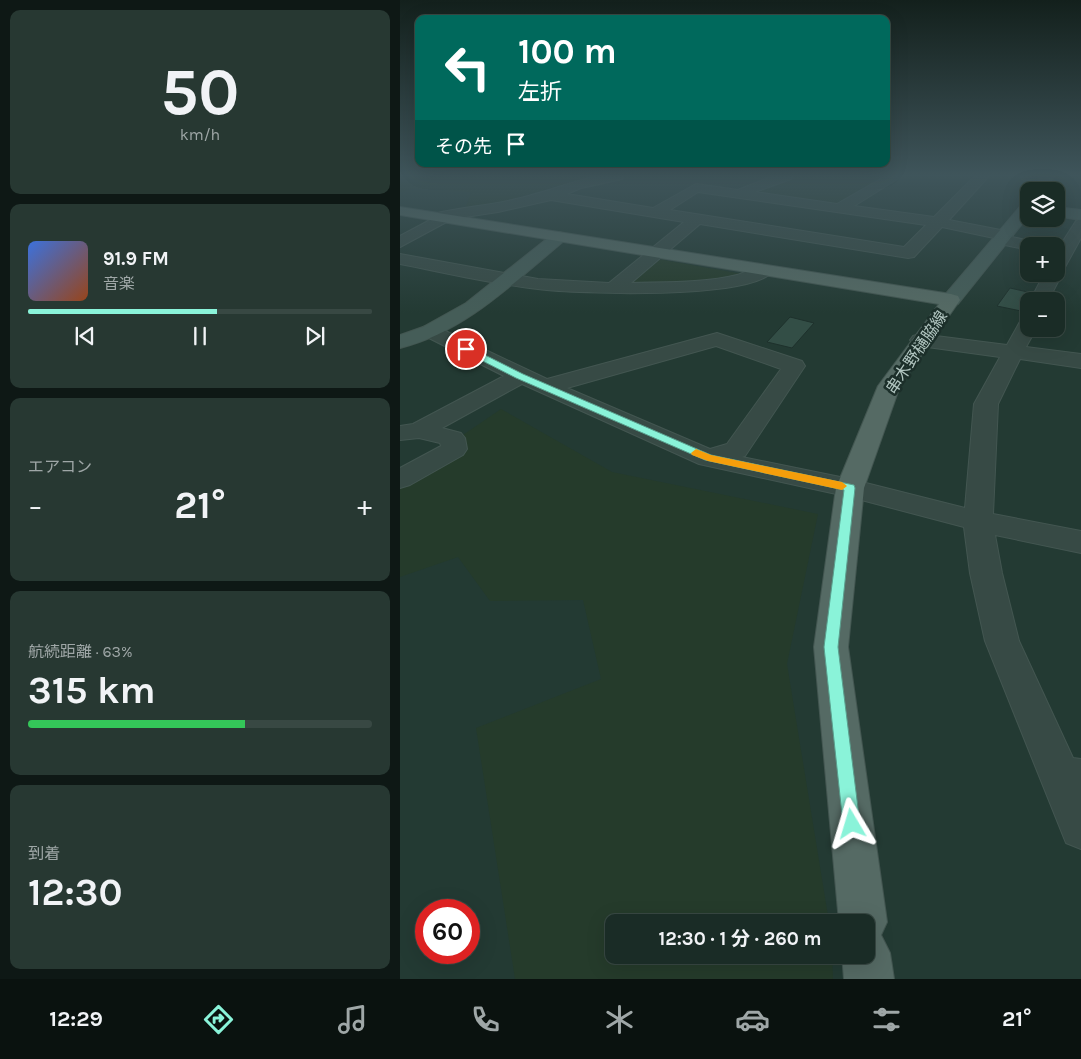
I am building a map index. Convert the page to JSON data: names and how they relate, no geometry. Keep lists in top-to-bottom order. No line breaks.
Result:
{"streets":{"main road":["串木野樋脇線"]},"page":{"tile":[["50","km/h"],"エアコン",["航続距離 · 63%","315 km"],["到着","12:30"]],"turn":["100 m","左折"],"then":"その先","map_buttons":["+","−"],"song":["91.9 FM","音楽"],"heat":["−","21°","+"],"limit":"60","trip":"12:30 · 1 分 · 260 m","tabs":["12:29","21°"]}}
